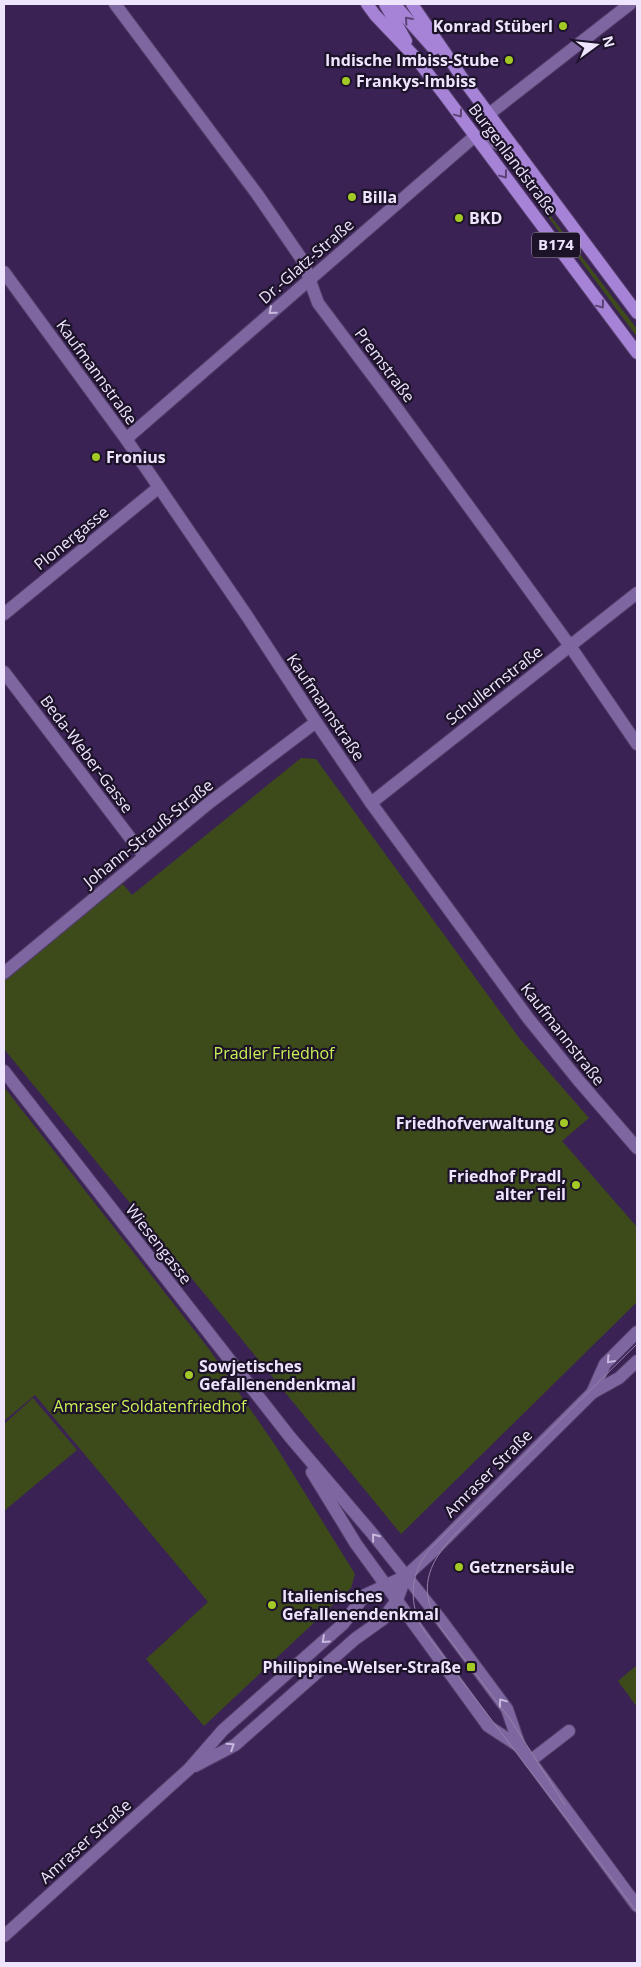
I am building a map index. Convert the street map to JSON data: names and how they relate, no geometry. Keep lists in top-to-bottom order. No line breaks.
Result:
{"streets":{"main road":["Burgenlandstraße","B174"],"street":["Dr.-Glatz-Straße","Premstraße","Kaufmannstraße","Plonergasse","Schullernstraße","Beda-Weber-Gasse","Johann-Strauß-Straße","Wiesengasse","Amraser Straße"]},"crossings":[["Burgenlandstraße","B174"],["Burgenlandstraße","Dr.-Glatz-Straße"],["Dr.-Glatz-Straße","Premstraße"],["Dr.-Glatz-Straße","Kaufmannstraße"],["Premstraße","Schullernstraße"],["Kaufmannstraße","Plonergasse"],["Kaufmannstraße","Schullernstraße"],["Kaufmannstraße","Johann-Strauß-Straße"],["Beda-Weber-Gasse","Johann-Strauß-Straße"],["Wiesengasse","Amraser Straße"]],"one_way":["Dr.-Glatz-Straße"],"parks":["Pradler Friedhof","Amraser Soldatenfriedhof"],"places":{"other":["Konrad Stüberl","Indische Imbiss-Stube","Frankys-Imbiss","Billa","BKD","Fronius","Friedhofverwaltung","Friedhof Pradl, alter Teil","Sowjetisches Gefallenendenkmal","Getznersäule","Italienisches Gefallenendenkmal"],"transit":["Philippine-Welser-Straße"]},"north":"right"}
